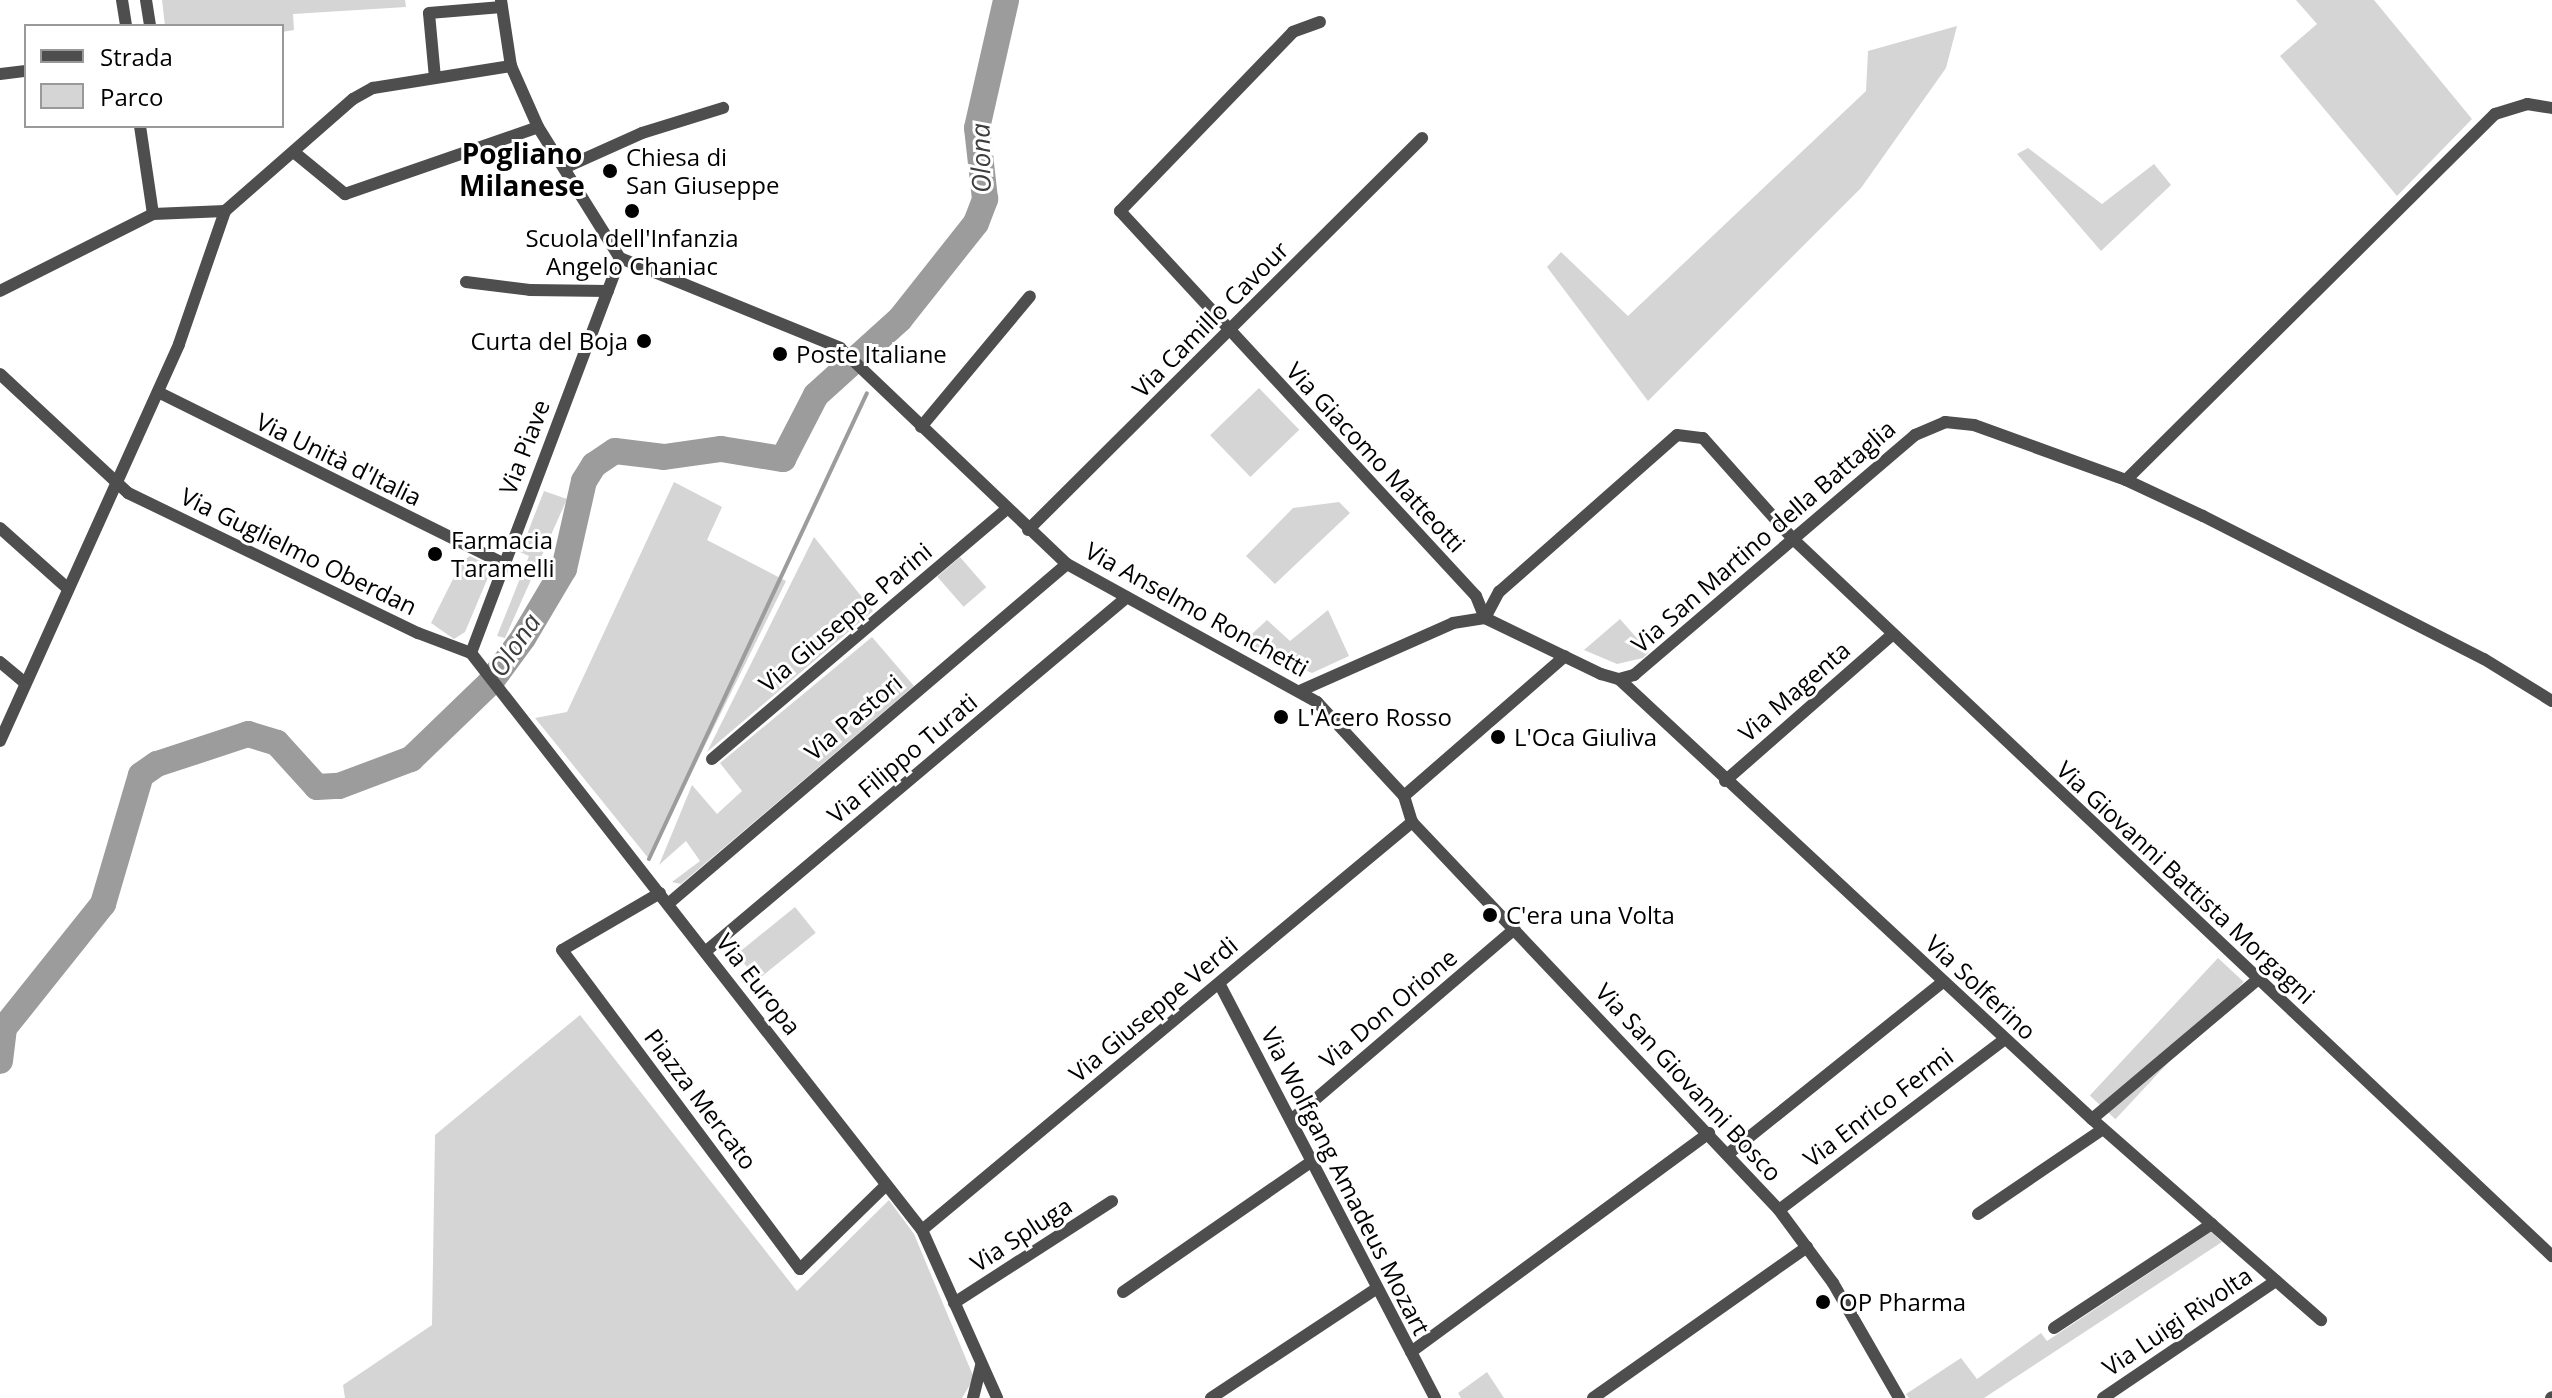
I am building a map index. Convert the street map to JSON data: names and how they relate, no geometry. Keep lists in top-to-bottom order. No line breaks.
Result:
{"streets":{"street":["Via Camillo Cavour","Via Piave","Via Giacomo Matteotti","Via Unità d'Italia","Via San Martino della Battaglia","Via Guglielmo Oberdan","Via Anselmo Ronchetti","Via Giuseppe Parini","Via Magenta","Via Pastori","Via Filippo Turati","Via Giovanni Battista Morgagni","Via Europa","Via Solferino","Via Don Orione","Via Giuseppe Verdi","Via San Giovanni Bosco","Piazza Mercato","Via Enrico Fermi","Via Wolfgang Amadeus Mozart","Via Spluga","Via Luigi Rivolta"]},"crossings":[["Via Camillo Cavour","Via Giacomo Matteotti"],["Via Camillo Cavour","Via Anselmo Ronchetti"],["Via Piave","Via Unità d'Italia"],["Via Piave","Via Guglielmo Oberdan"],["Via Piave","Via Anselmo Ronchetti"],["Via Piave","Via Europa"],["Via Giacomo Matteotti","Via San Martino della Battaglia"],["Via Giacomo Matteotti","Via Giovanni Battista Morgagni"],["Via San Martino della Battaglia","Via Giovanni Battista Morgagni"],["Via San Martino della Battaglia","Via Solferino"],["Via Guglielmo Oberdan","Via Europa"],["Via Anselmo Ronchetti","Via Giuseppe Parini"],["Via Anselmo Ronchetti","Via Pastori"],["Via Anselmo Ronchetti","Via Filippo Turati"],["Via Anselmo Ronchetti","Via Giuseppe Verdi"],["Via Anselmo Ronchetti","Via San Giovanni Bosco"],["Via Magenta","Via Giovanni Battista Morgagni"],["Via Magenta","Via Solferino"],["Via Pastori","Via Europa"],["Via Pastori","Piazza Mercato"],["Via Filippo Turati","Via Europa"],["Via Europa","Via Giuseppe Verdi"],["Via Europa","Piazza Mercato"],["Via Europa","Via Spluga"],["Via Solferino","Via Enrico Fermi"],["Via Solferino","Via Luigi Rivolta"],["Via Don Orione","Via San Giovanni Bosco"],["Via Don Orione","Via Wolfgang Amadeus Mozart"],["Via Giuseppe Verdi","Via San Giovanni Bosco"],["Via Giuseppe Verdi","Via Wolfgang Amadeus Mozart"],["Via San Giovanni Bosco","Via Enrico Fermi"]],"districts":["Pogliano Milanese"],"water":["Olona"],"places":["Chiesa di San Giuseppe","Scuola dell'Infanzia Angelo Chaniac","Curta del Boja","Poste Italiane","Farmacia Taramelli","L'Acero Rosso","L'Oca Giuliva","C'era una Volta","OP Pharma"],"legend":["Strada","Parco"]}
